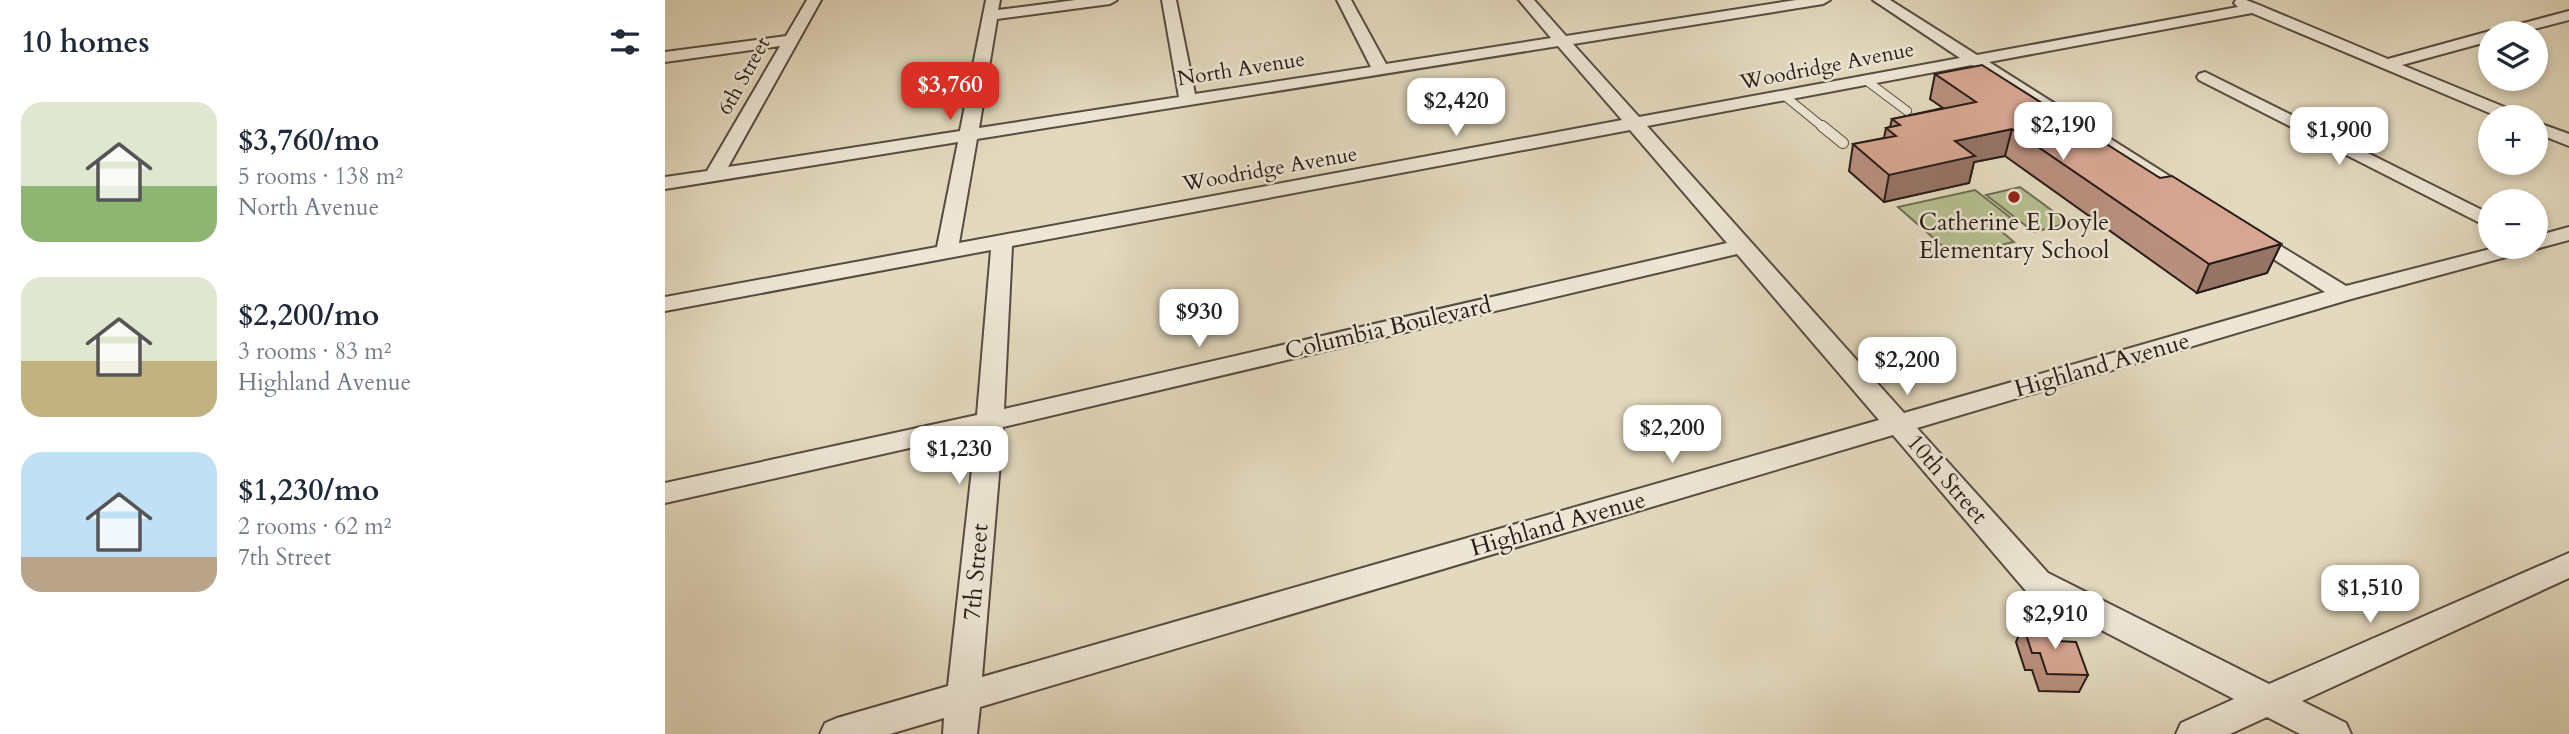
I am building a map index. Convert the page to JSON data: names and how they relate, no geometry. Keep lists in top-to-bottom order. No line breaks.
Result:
{"streets":{"street":["Woodridge Avenue","North Avenue","6th Street","Columbia Boulevard","Highland Avenue","10th Street","7th Street"]},"crossings":[["Woodridge Avenue","10th Street"],["Woodridge Avenue","7th Street"],["North Avenue","6th Street"],["North Avenue","10th Street"],["Columbia Boulevard","10th Street"],["Columbia Boulevard","7th Street"],["Highland Avenue","10th Street"],["Highland Avenue","7th Street"]],"places":["Catherine E Doyle Elementary School"],"page":{"heading":"10 homes","map_buttons":["+","−"],"price":["$3,760","$2,420","$2,190","$1,900","$930","$2,200","$2,200","$1,230","$1,510","$2,910"],"list":[{"name":"$3,760/mo","note":"5 rooms · 138 m² · North Avenue"},{"name":"$2,200/mo","note":"3 rooms · 83 m² · Highland Avenue"},{"name":"$1,230/mo","note":"2 rooms · 62 m² · 7th Street"}]}}
